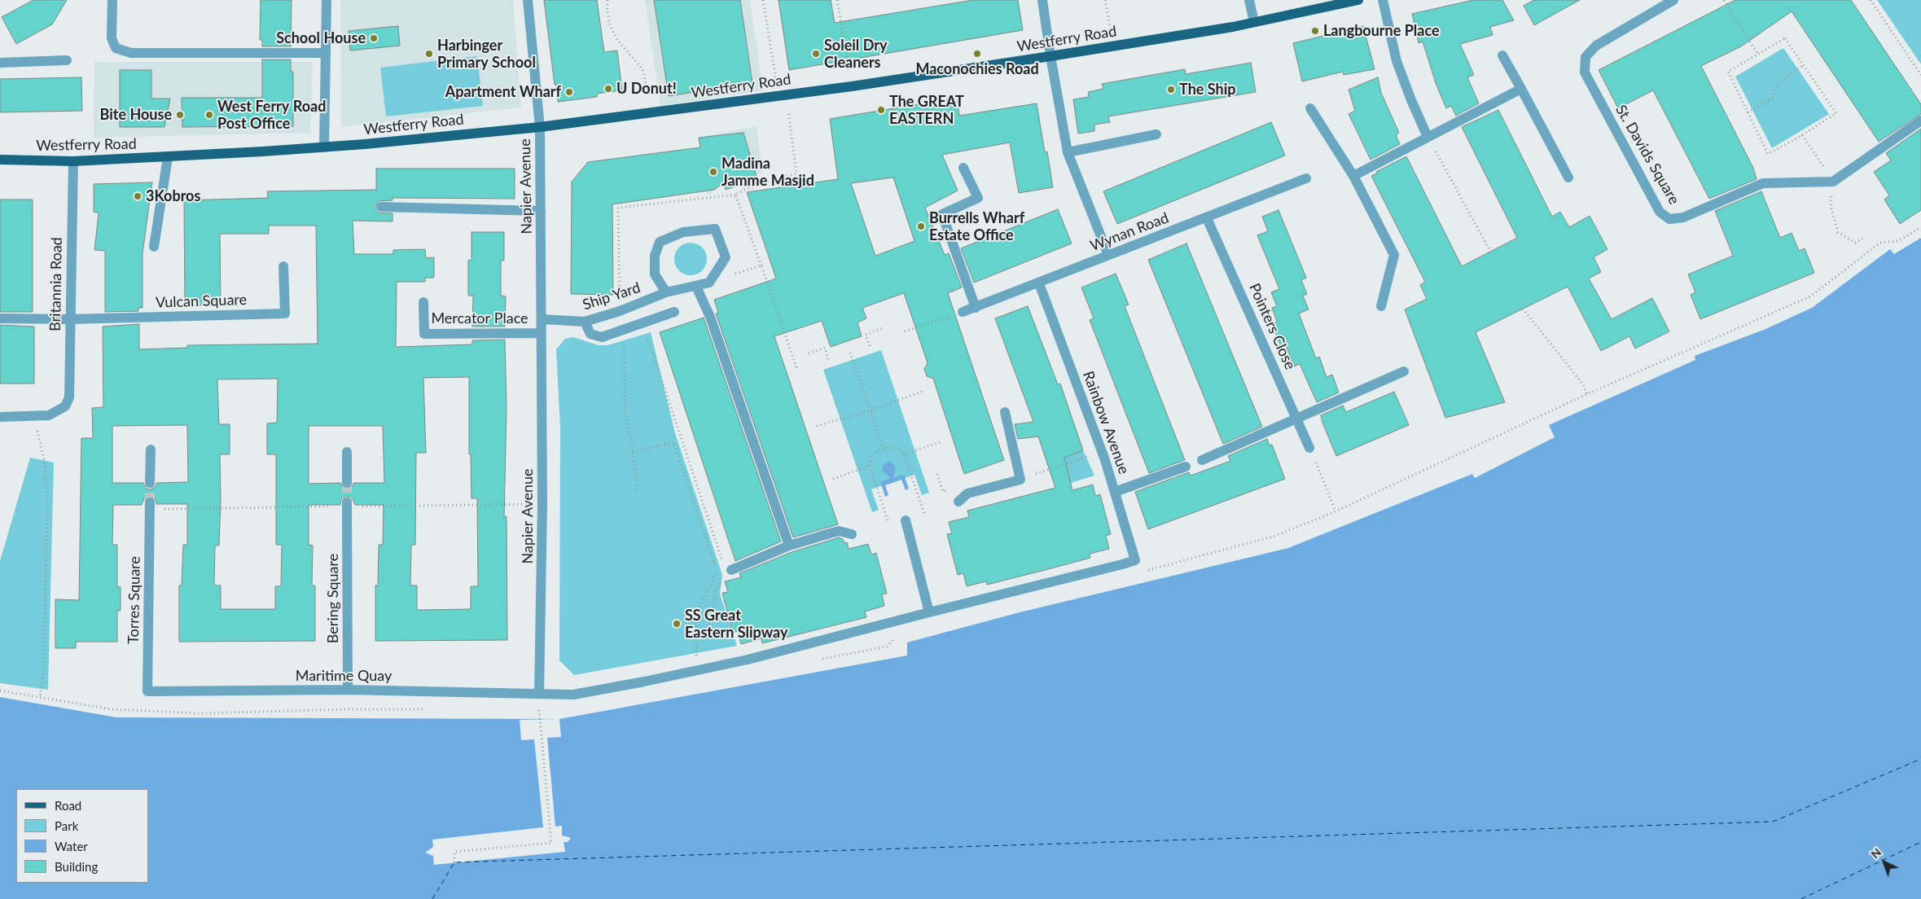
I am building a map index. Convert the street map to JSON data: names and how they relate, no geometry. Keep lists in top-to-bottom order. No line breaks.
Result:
{"streets":{"main road":["Westferry Road"],"street":["St. Davids Square","Napier Avenue","Wynan Road","Britannia Road","Ship Yard","Vulcan Square","Mercator Place","Pointers Close","Rainbow Avenue","Bering Square","Torres Square","Maritime Quay"]},"crossings":[["Westferry Road","Napier Avenue"],["Westferry Road","Britannia Road"],["Napier Avenue","Ship Yard"],["Napier Avenue","Mercator Place"],["Napier Avenue","Maritime Quay"],["Wynan Road","Pointers Close"],["Wynan Road","Rainbow Avenue"],["Britannia Road","Vulcan Square"],["Bering Square","Maritime Quay"],["Torres Square","Maritime Quay"]],"places":["Langbourne Place","School House","Harbinger Primary School","Soleil Dry Cleaners","Maconochies Road","U Donut!","The Ship","Apartment Wharf","The GREAT EASTERN","Bite House","West Ferry Road Post Office","Madina Jamme Masjid","3Kobros","Burrells Wharf Estate Office","SS Great Eastern Slipway"],"legend":["Road","Park","Water","Building"],"north":"top left"}
